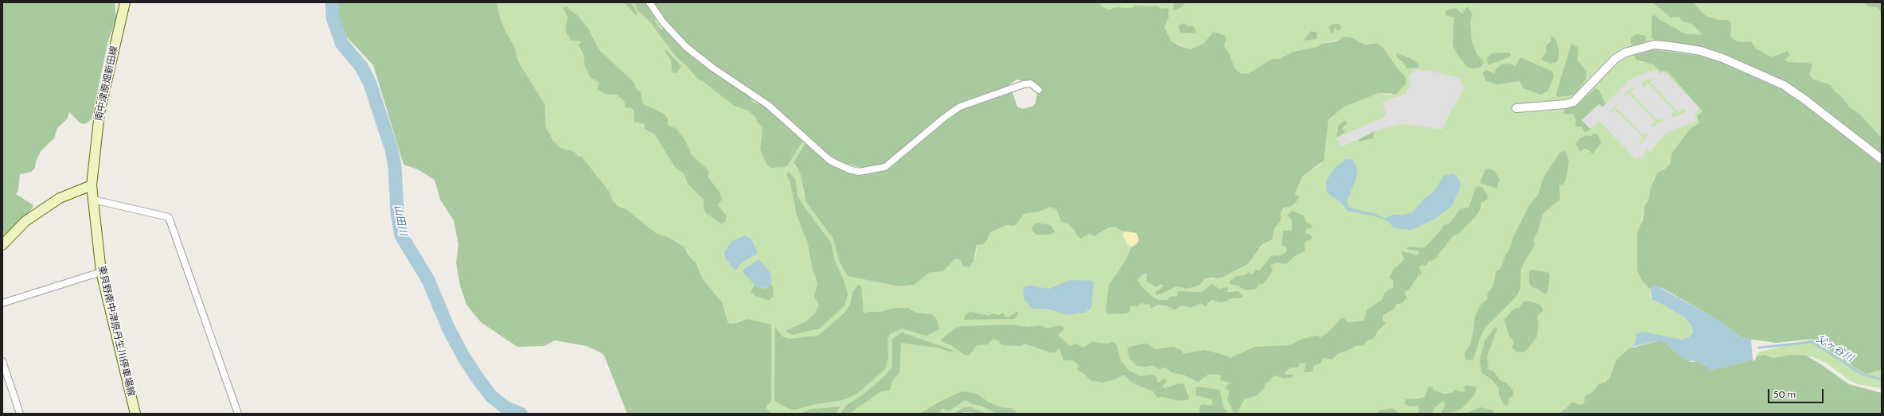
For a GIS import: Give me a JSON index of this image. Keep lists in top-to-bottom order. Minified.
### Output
{"streets":{"main road":["南中津原畑新田線","東貝野南中津原丹生川停車場線"]},"crossings":[["南中津原畑新田線","東貝野南中津原丹生川停車場線"]],"water":["山田川","父ヶ谷川"],"scale_bar":"50 m"}
